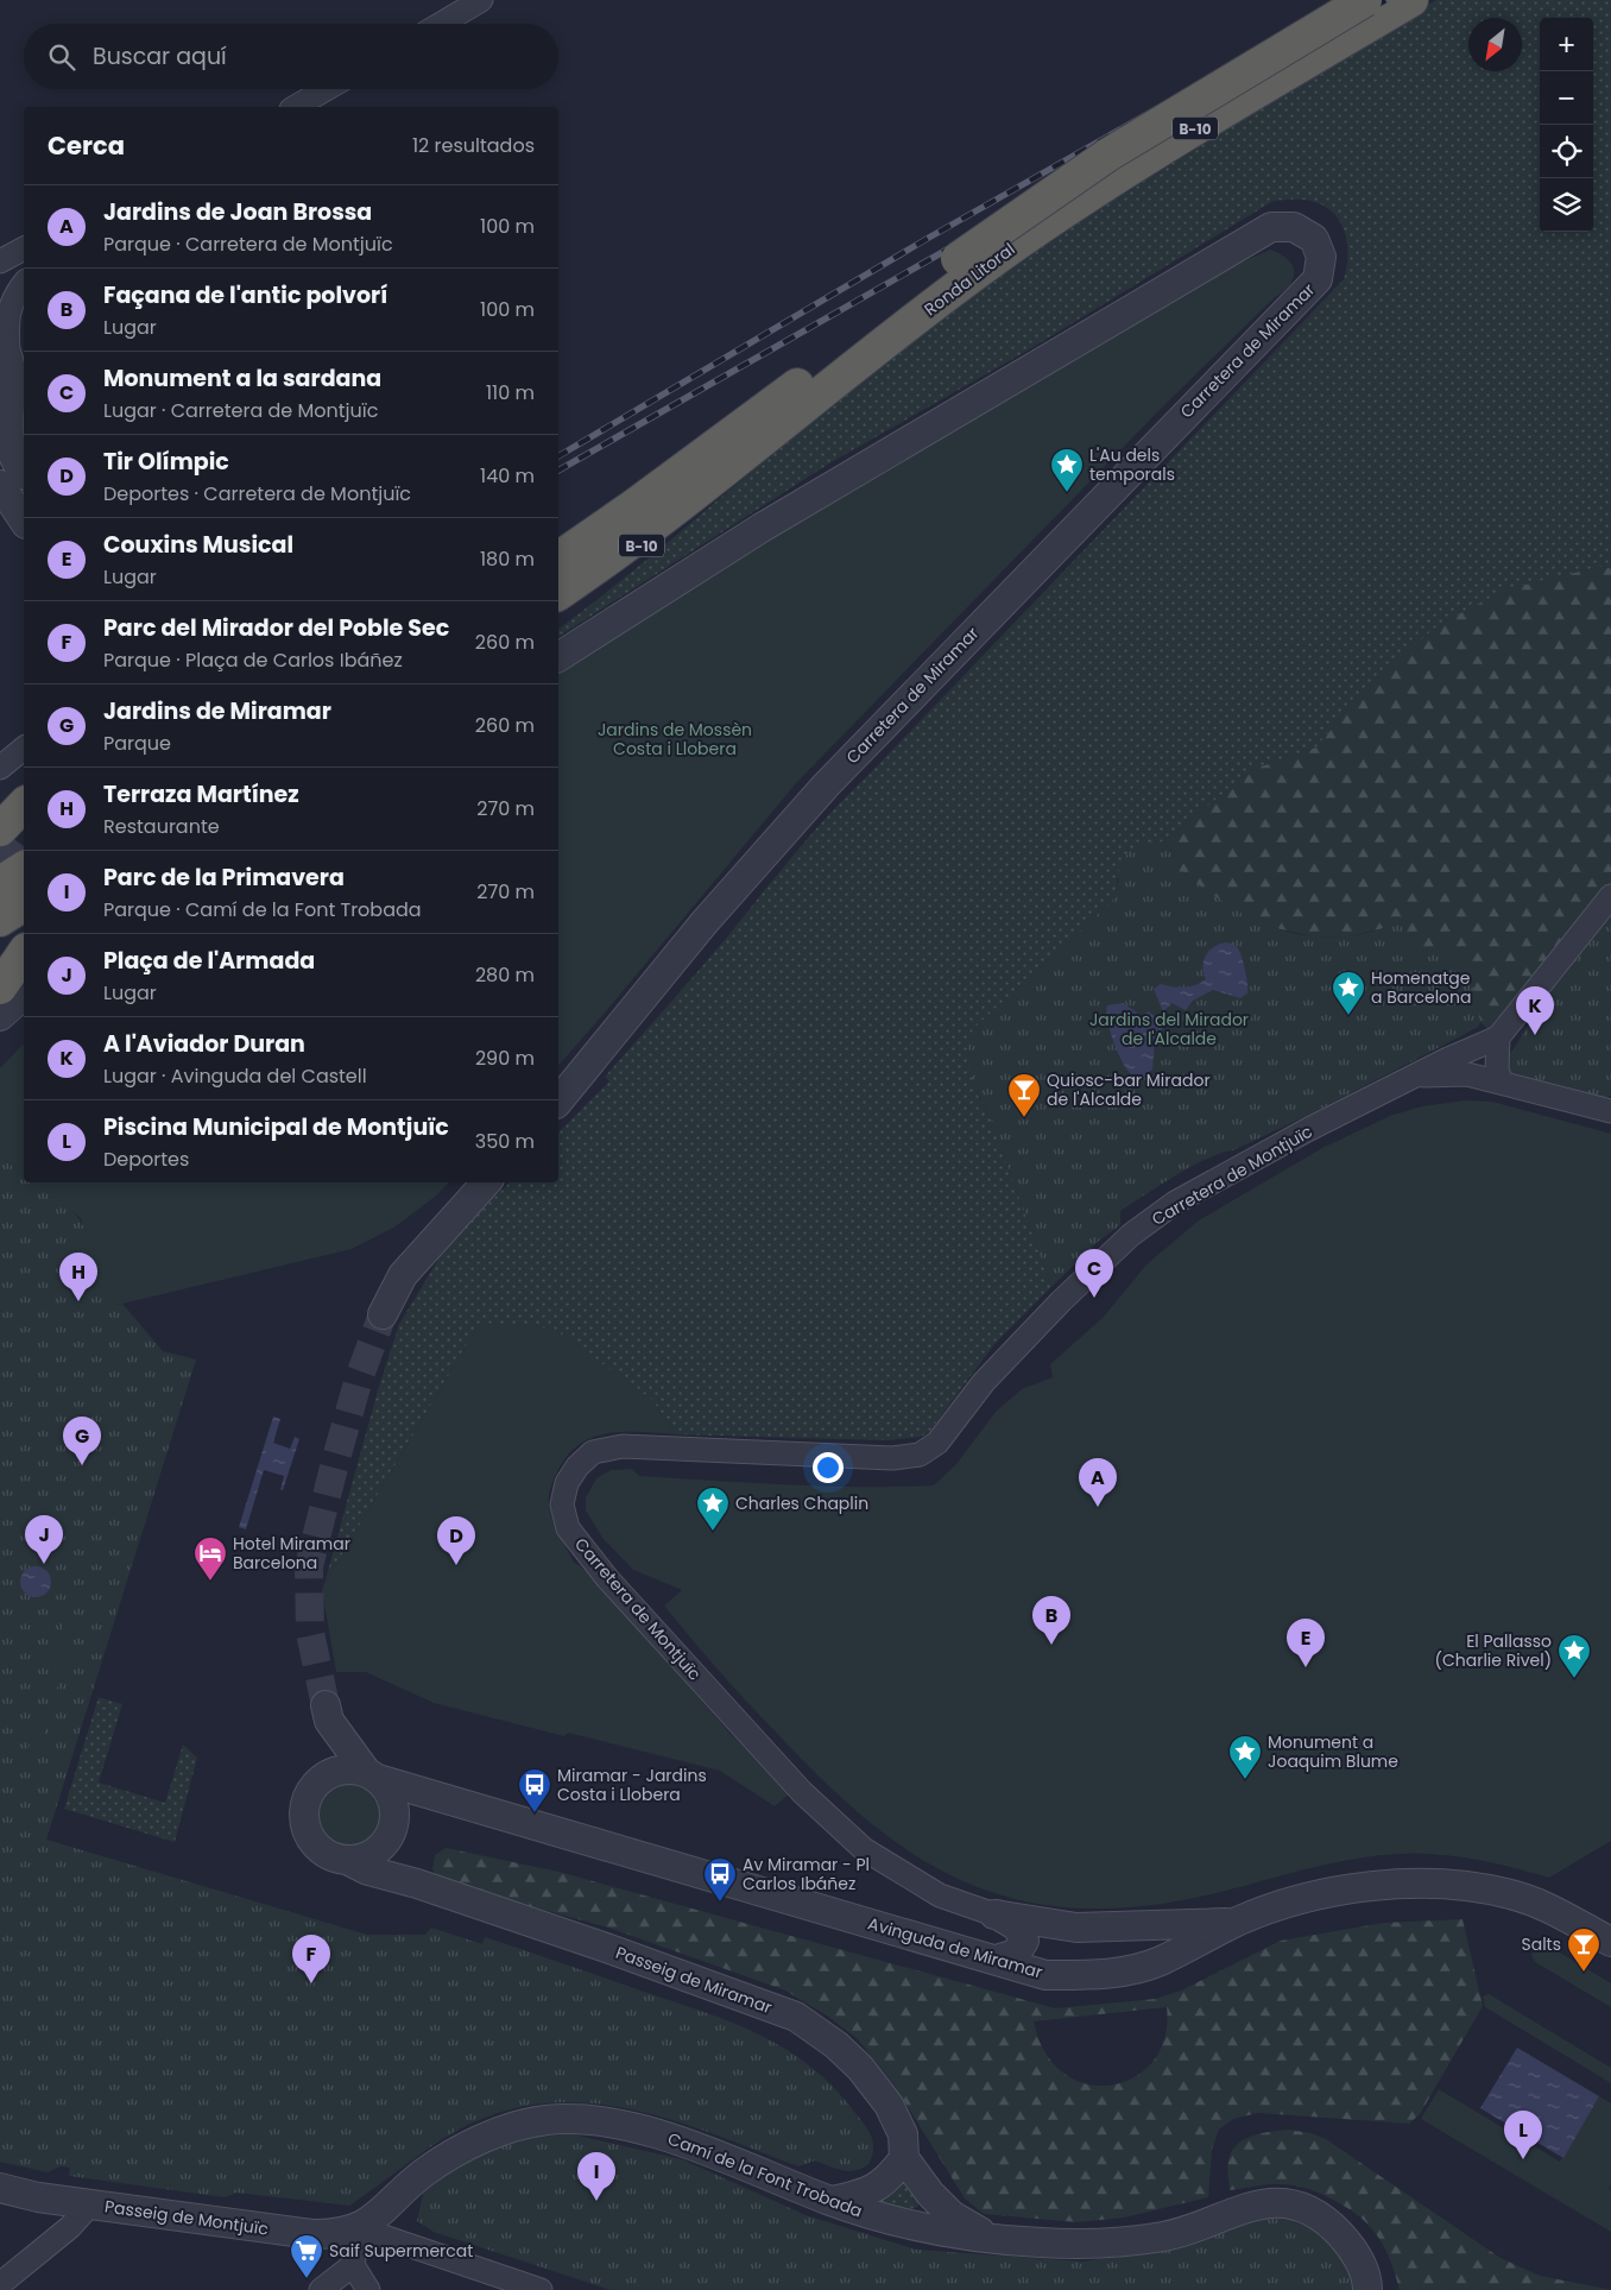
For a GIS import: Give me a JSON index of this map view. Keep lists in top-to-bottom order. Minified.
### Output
{"streets":{"highway":["B-10","Ronda Litoral"],"street":["Carretera de Miramar","Carretera de Montjuïc","Avinguda de Miramar","Passeig de Miramar","Camí de la Font Trobada","Passeig de Montjuïc"]},"crossings":[["B-10","Ronda Litoral"],["Avinguda de Miramar","Passeig de Miramar"],["Passeig de Miramar","Camí de la Font Trobada"],["Camí de la Font Trobada","Passeig de Montjuïc"]],"parks":["Jardins de Mossèn Costa i Llobera","Jardins del Mirador de l'Alcalde"],"places":{"place":["L'Au dels temporals","Homenatge a Barcelona","Charles Chaplin","El Pallasso (Charlie Rivel)","Monument a Joaquim Blume"],"bar":["Quiosc-bar Mirador de l'Alcalde","Salts"],"hotel":["Hotel Miramar Barcelona"],"bus stop":["Miramar - Jardins Costa i Llobera","Av Miramar - Pl Carlos Ibáñez"],"supermarket":["Saif Supermercat"]},"north":"bottom left","page":{"map_buttons":["+","−"],"search":"Buscar aquí","heading":["Cerca","12 resultados"],"list":[{"mark":"A","name":"Jardins de Joan Brossa","note":"Parque · Carretera de Montjuïc","value":"100 m"},{"mark":"B","name":"Façana de l'antic polvorí","note":"Lugar","value":"100 m"},{"mark":"C","name":"Monument a la sardana","note":"Lugar · Carretera de Montjuïc","value":"110 m"},{"mark":"D","name":"Tir Olímpic","note":"Deportes · Carretera de Montjuïc","value":"140 m"},{"mark":"E","name":"Couxins Musical","note":"Lugar","value":"180 m"},{"mark":"F","name":"Parc del Mirador del Poble Sec","note":"Parque · Plaça de Carlos Ibáñez","value":"260 m"},{"mark":"G","name":"Jardins de Miramar","note":"Parque","value":"260 m"},{"mark":"H","name":"Terraza Martínez","note":"Restaurante","value":"270 m"},{"mark":"I","name":"Parc de la Primavera","note":"Parque · Camí de la Font Trobada","value":"270 m"},{"mark":"J","name":"Plaça de l'Armada","note":"Lugar","value":"280 m"},{"mark":"K","name":"A l'Aviador Duran","note":"Lugar · Avinguda del Castell","value":"290 m"},{"mark":"L","name":"Piscina Municipal de Montjuïc","note":"Deportes","value":"350 m"}],"pins":["K","C","H","G","A","J","D","B","E","F","L","I"]}}
